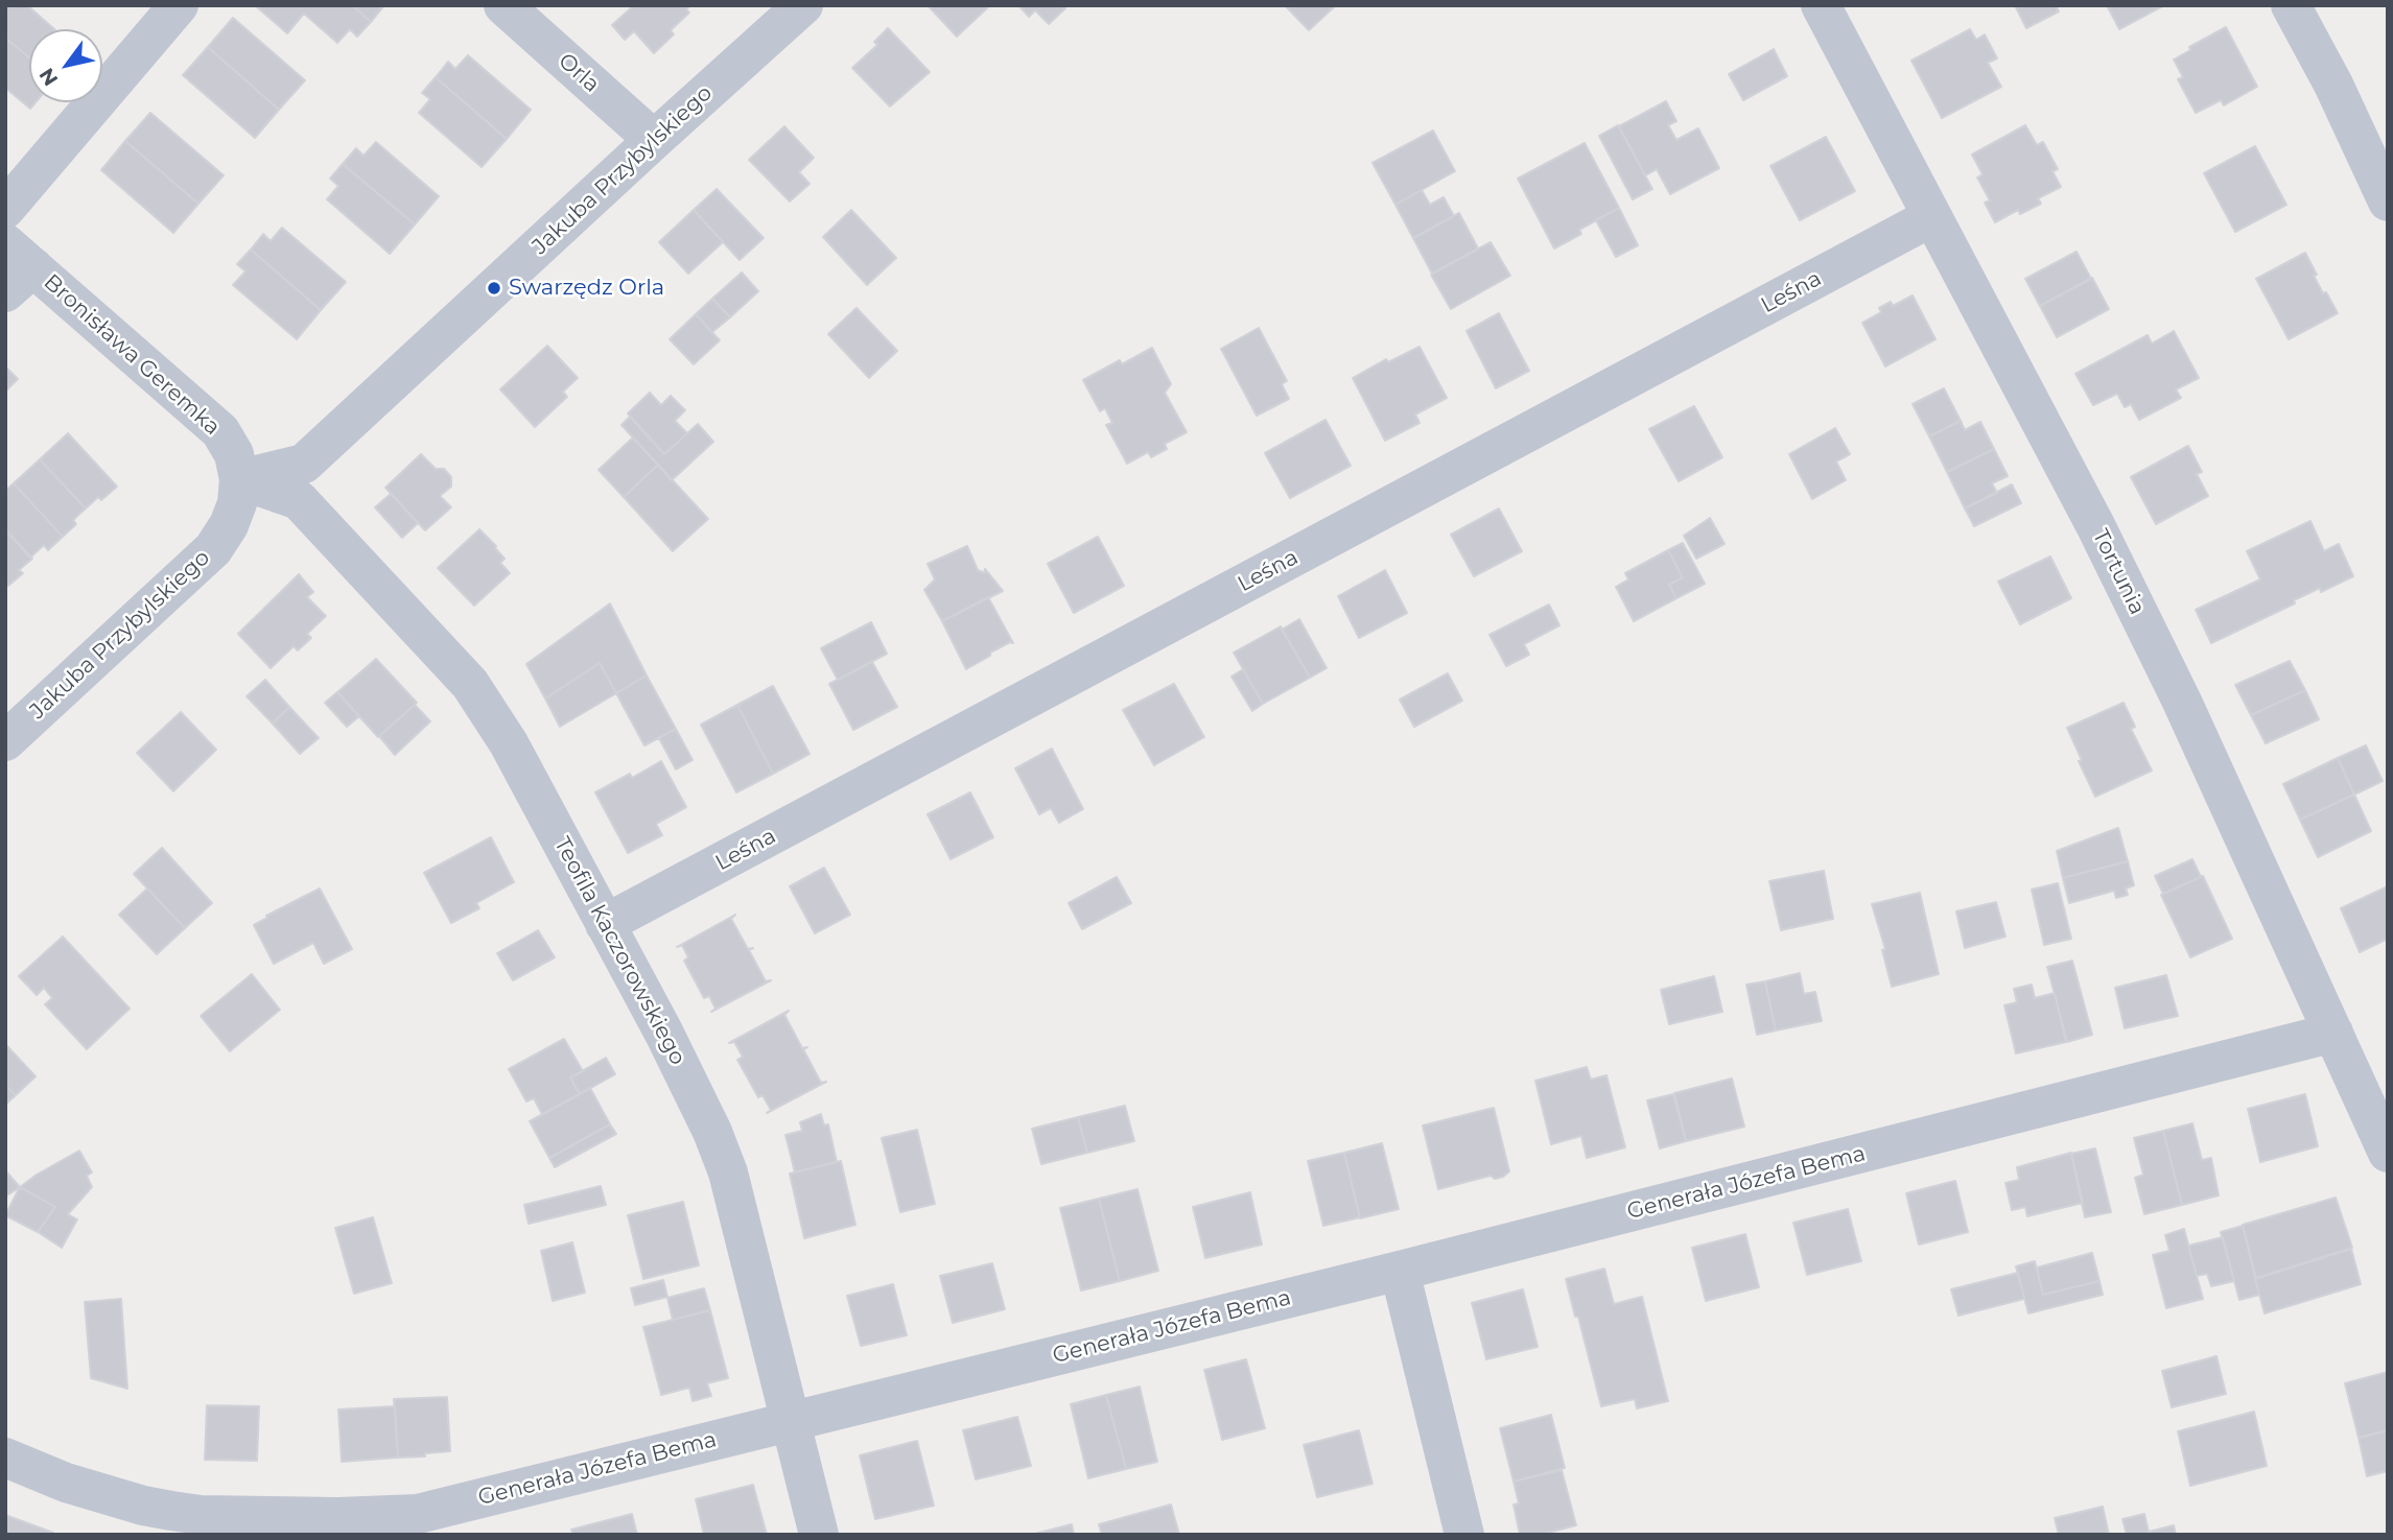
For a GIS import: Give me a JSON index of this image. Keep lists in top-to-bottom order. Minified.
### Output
{"streets":{"street":["Orla","Jakuba Przybylskiego","Leśna","Bronisława Geremka","Tortunia","Teofila Kaczorowskiego","Generała Józefa Bema"]},"crossings":[["Orla","Jakuba Przybylskiego"],["Jakuba Przybylskiego","Bronisława Geremka"],["Jakuba Przybylskiego","Teofila Kaczorowskiego"],["Leśna","Tortunia"],["Leśna","Teofila Kaczorowskiego"],["Bronisława Geremka","Teofila Kaczorowskiego"],["Tortunia","Generała Józefa Bema"],["Teofila Kaczorowskiego","Generała Józefa Bema"]],"places":["Swarzędz Orla"],"north":"bottom left"}
